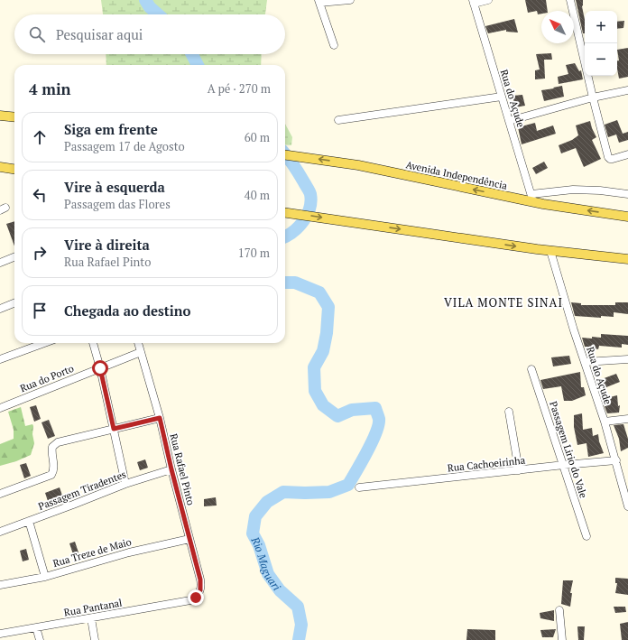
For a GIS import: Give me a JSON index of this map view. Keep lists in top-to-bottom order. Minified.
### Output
{"streets":{"main road":["Avenida Independência"],"street":["Rua do Açude","Rua do Porto","Passagem Lirio do Vale","Rua Cachoeirinha","Rua Rafael Pinto","Passagem Tiradentes","Rua Treze de Maio","Rua Pantanal"]},"crossings":[["Rua do Açude","Avenida Independência"],["Rua do Açude","Rua Cachoeirinha"],["Rua do Porto","Rua Rafael Pinto"],["Passagem Lirio do Vale","Rua Cachoeirinha"],["Rua Rafael Pinto","Passagem Tiradentes"],["Rua Rafael Pinto","Rua Treze de Maio"],["Rua Rafael Pinto","Rua Pantanal"]],"districts":["VILA MONTE SINAI"],"water":["Rio Maguari"],"north":"top left","page":{"map_buttons":["+","−"],"search":"Pesquisar aqui","heading":["4 min","A pé · 270 m"],"list":[["Siga em frente","Passagem 17 de Agosto","60 m"],["Vire à esquerda","Passagem das Flores","40 m"],["Vire à direita","Rua Rafael Pinto","170 m"],"Chegada ao destino"]}}
